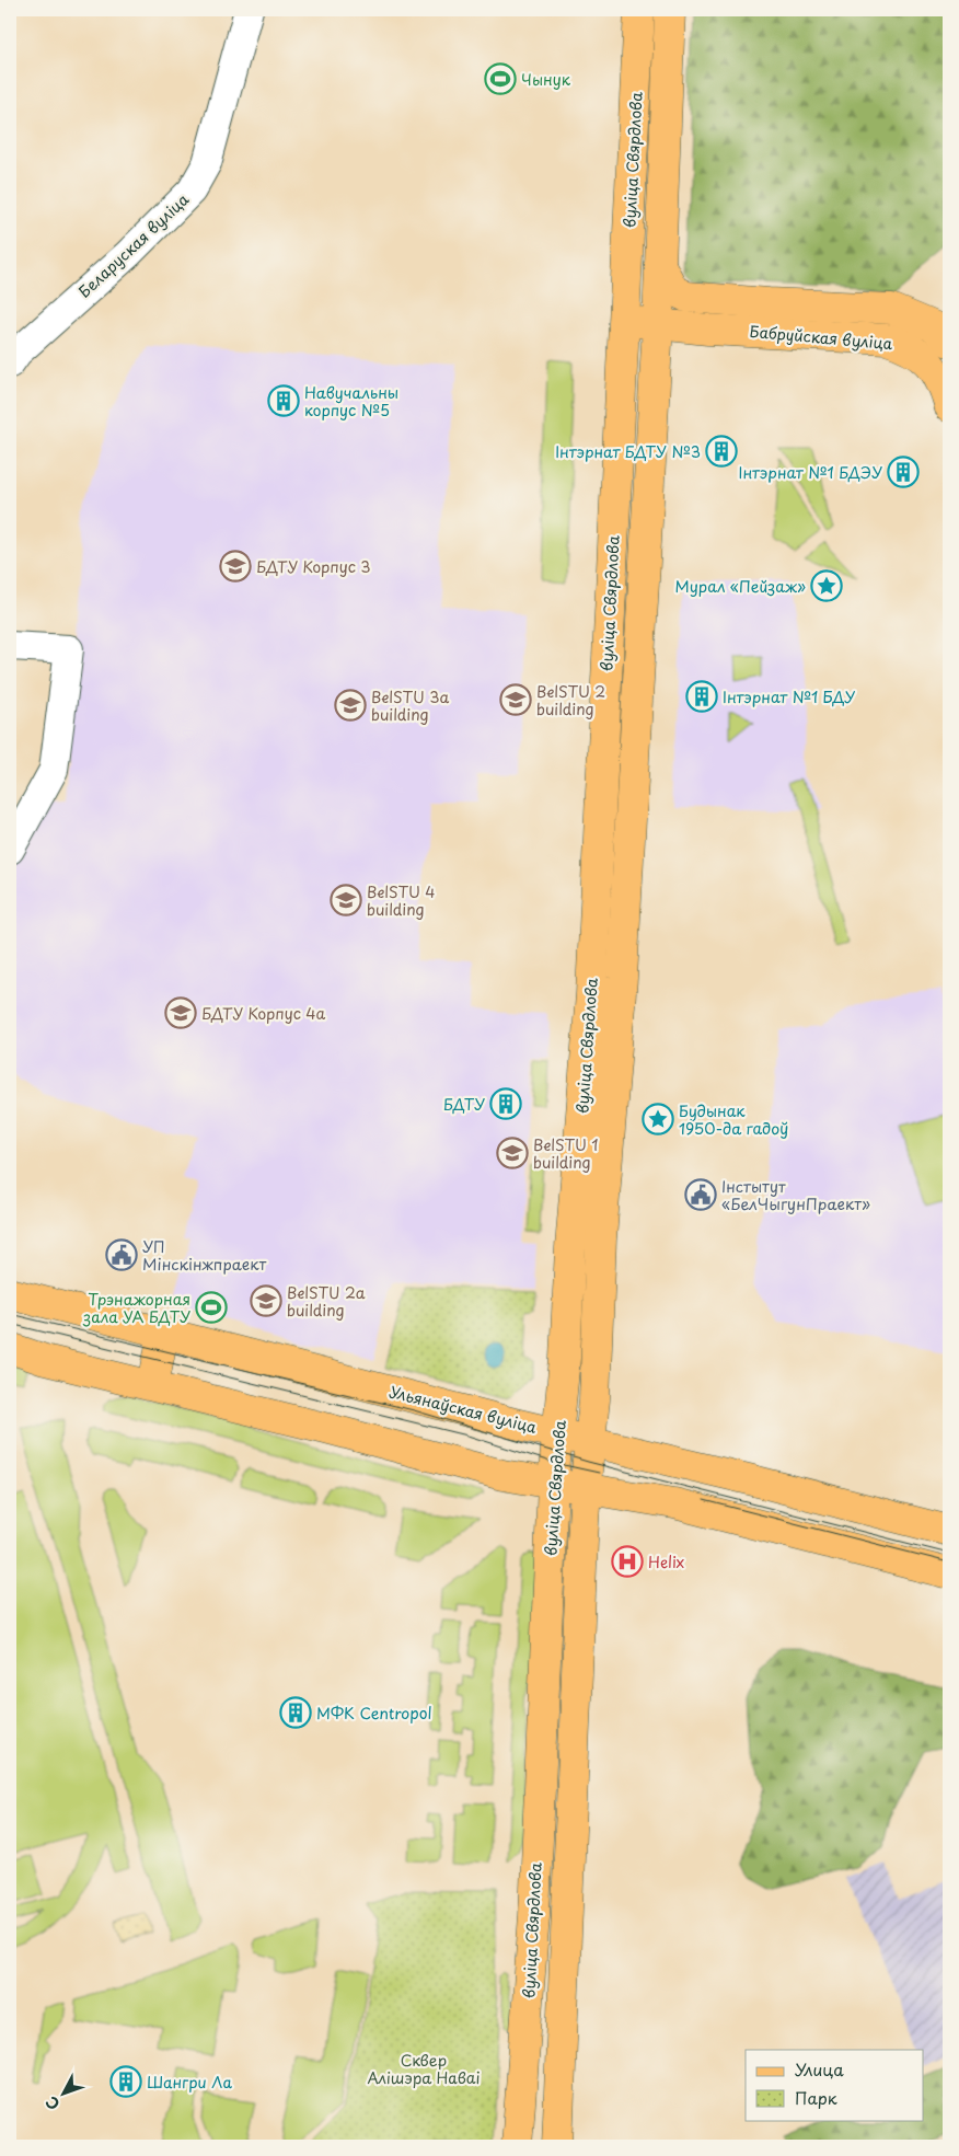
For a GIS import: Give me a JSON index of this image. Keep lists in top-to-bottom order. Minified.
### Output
{"streets":{"main road":["вуліца Свярдлова","Бабруйская вуліца","Ульянаўская вуліца"],"street":["Беларуская вуліца"]},"crossings":[["вуліца Свярдлова","Бабруйская вуліца"],["вуліца Свярдлова","Ульянаўская вуліца"]],"parks":["Сквер Алішэра Наваі"],"places":{"sports":["Чынук","Трэнажорная зала УА БДТУ"],"building":["Навучальны корпус №5","Інтэрнат БДТУ №3","Інтэрнат №1 БДЭУ","Інтэрнат №1 БДУ","БДТУ","МФК Centropol","Шангри Ла"],"school or university":["БДТУ Корпус 3","BelSTU 2 building","BelSTU 3a building","BelSTU 4 building","БДТУ Корпус 4а","BelSTU 1 building","BelSTU 2a building"],"place":["Мурал «Пейзаж»","Будынак 1950-да гадоў"],"public building":["Інстытут «БелЧыгунПраект»","УП Мінскінжпраект"],"hospital":["Helix"]},"legend":["Улица","Парк"],"north":"bottom left"}
